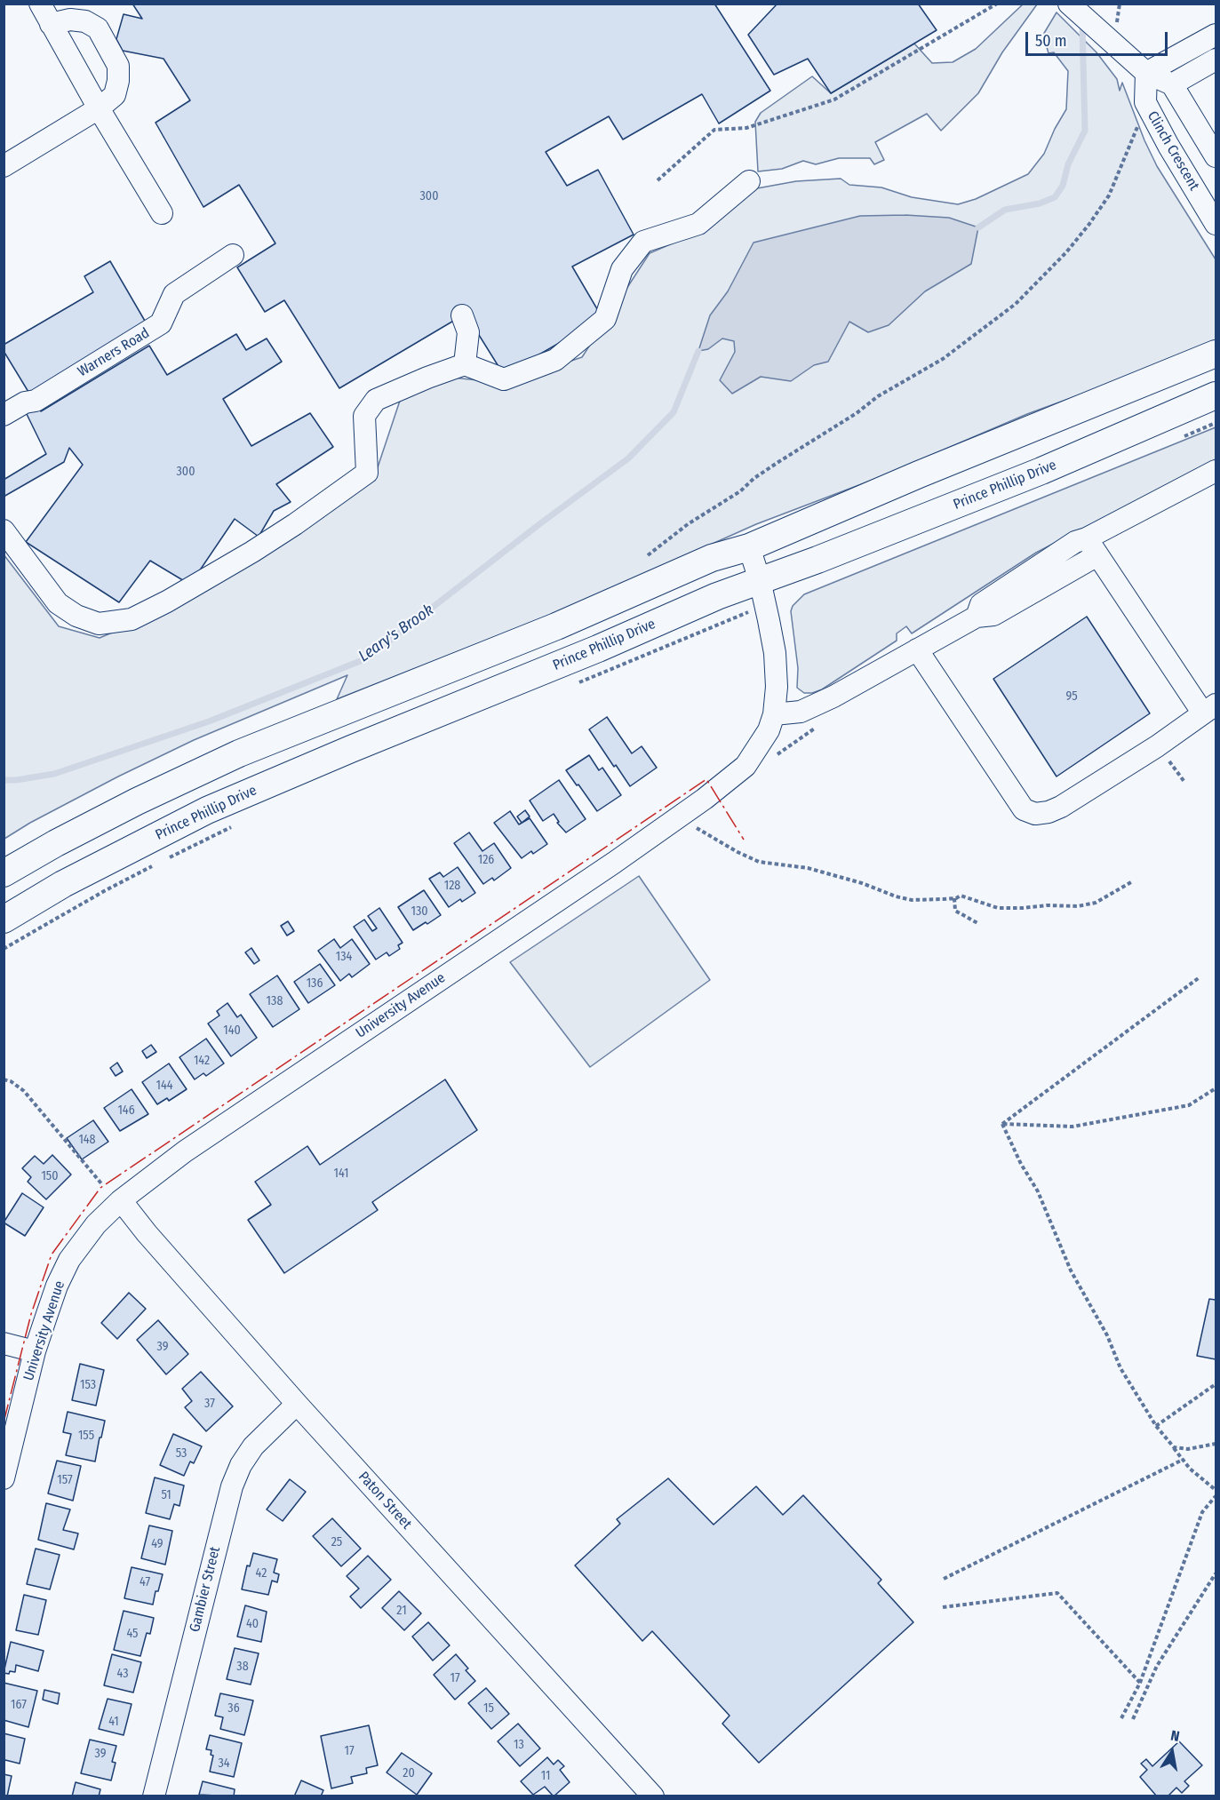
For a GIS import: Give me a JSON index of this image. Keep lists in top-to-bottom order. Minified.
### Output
{"streets":{"main road":["Prince Phillip Drive"],"street":["Clinch Crescent","Warners Road","University Avenue","Paton Street","Gambier Street"]},"crossings":[["Prince Phillip Drive","University Avenue"],["University Avenue","Paton Street"],["Paton Street","Gambier Street"]],"water":["Leary's Brook"],"house_numbers":["300","300","95","126","128","130","134","136","138","140","142","144","146","148","141","150","39","153","37","155","53","157","51","25","49","42","47","21","40","45","38","43","17","167","36","15","41","13","17","39","34","20","11"],"scale_bar":"50 m","north":"top"}
